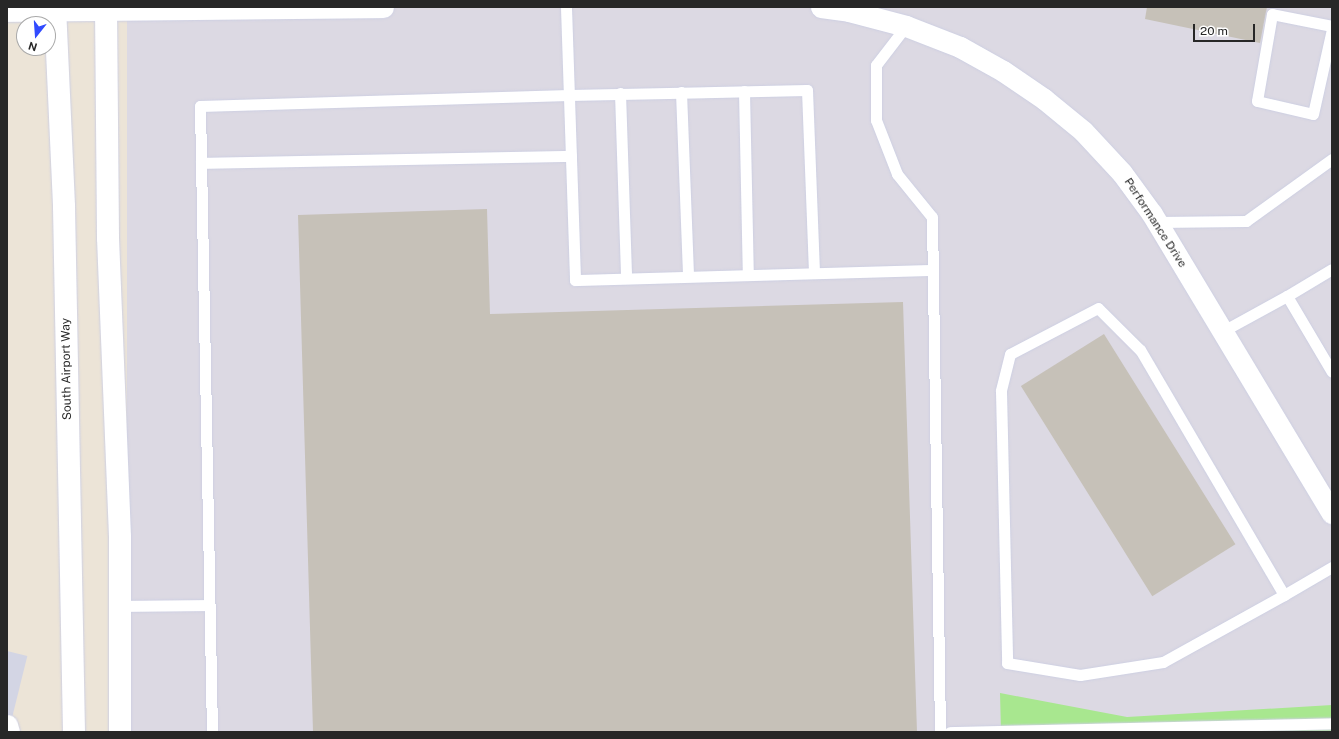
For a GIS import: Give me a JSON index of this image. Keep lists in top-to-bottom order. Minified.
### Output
{"streets":{"main road":["South Airport Way"],"street":["Performance Drive"]},"scale_bar":"20 m","north":"bottom"}
